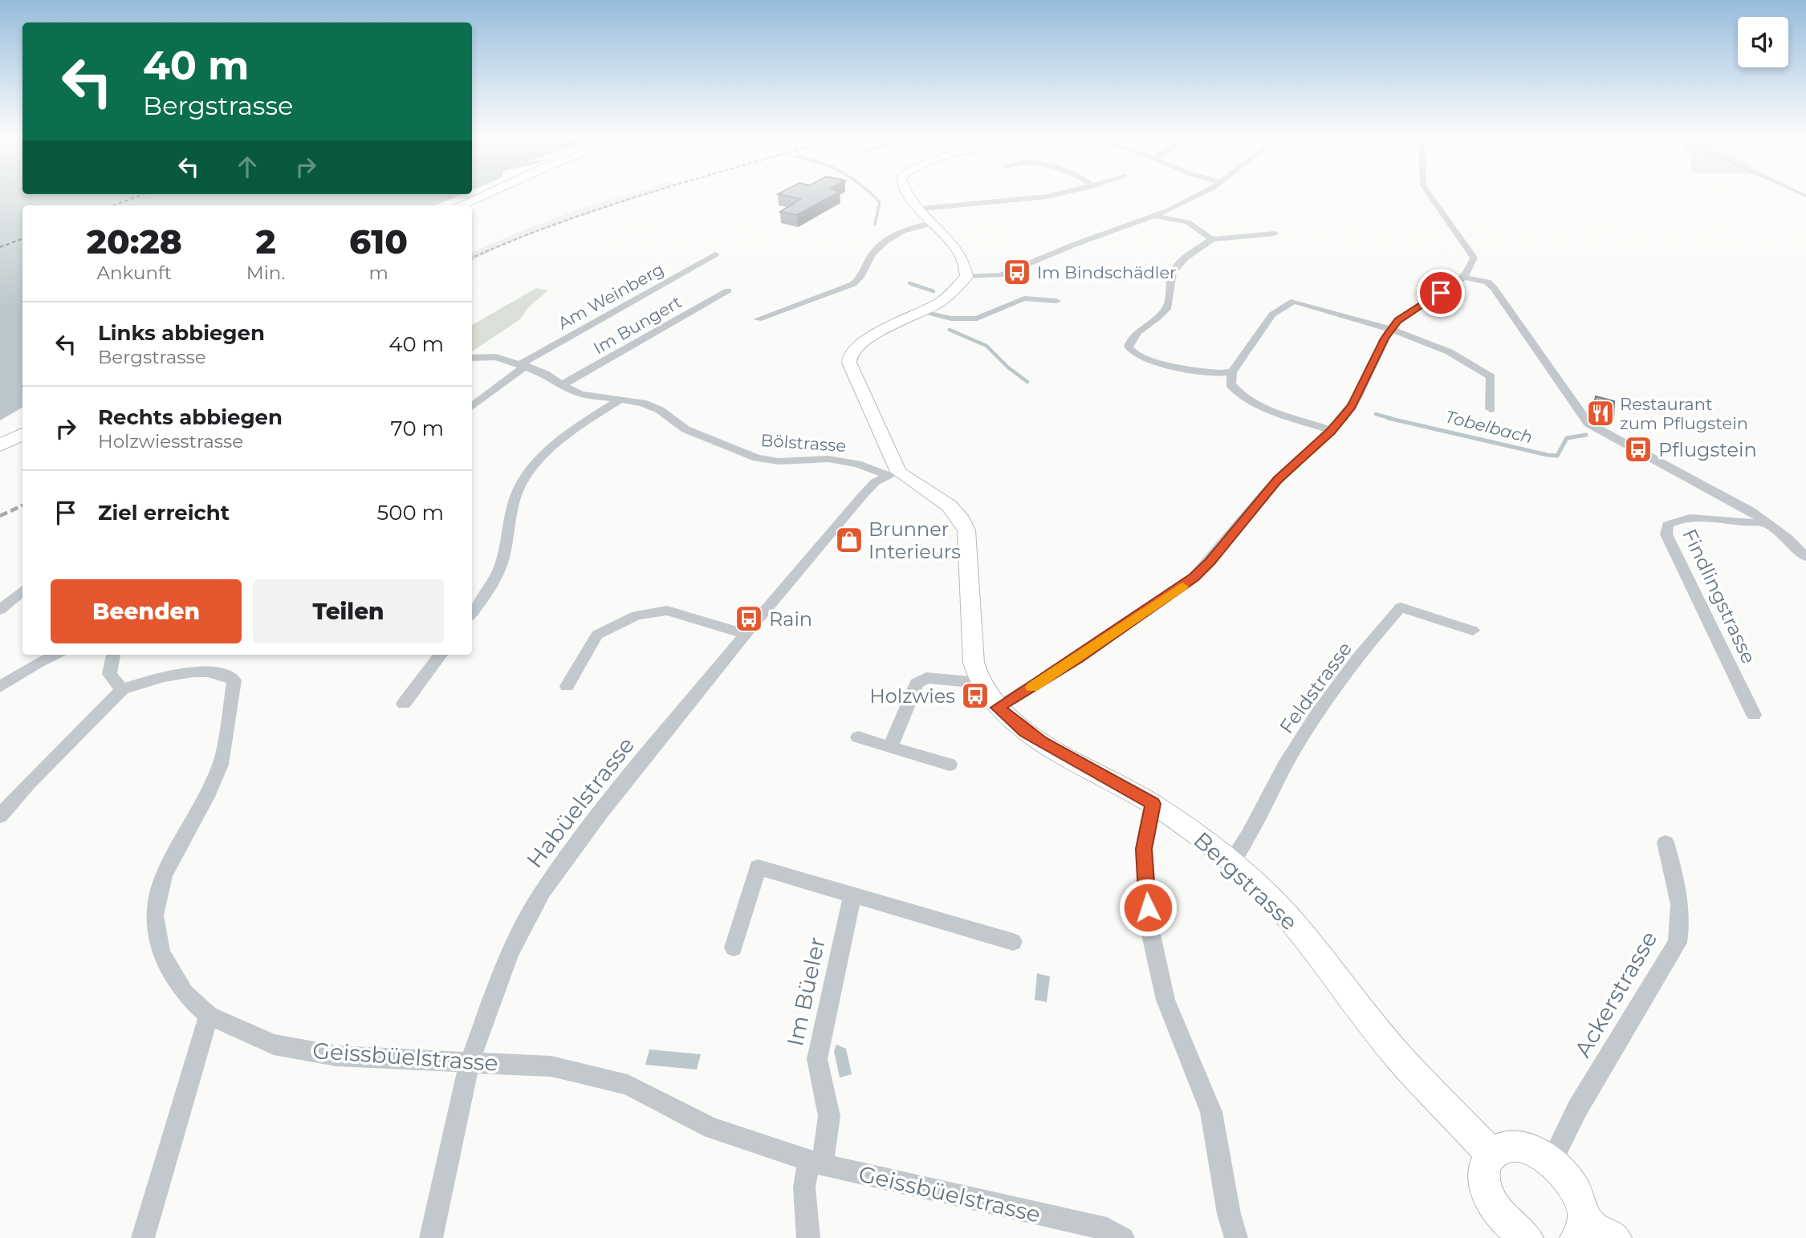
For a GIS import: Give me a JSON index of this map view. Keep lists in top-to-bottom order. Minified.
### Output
{"streets":{"street":["Am Weinberg","Im Bungert","Bölstrasse","Findlingstrasse","Feldstrasse","Habüelstrasse","Bergstrasse","Im Büeler","Ackerstrasse","Geissbüelstrasse"]},"crossings":[["Am Weinberg","Bölstrasse"],["Im Bungert","Bölstrasse"],["Bölstrasse","Habüelstrasse"],["Bölstrasse","Bergstrasse"],["Feldstrasse","Bergstrasse"],["Habüelstrasse","Bergstrasse"],["Habüelstrasse","Geissbüelstrasse"],["Im Büeler","Geissbüelstrasse"]],"water":["Tobelbach"],"places":{"bus stop":["Im Bindschädler","Pflugstein","Rain","Holzwies"],"restaurant":["Restaurant zum Pflugstein"],"shop":["Brunner Interieurs"]},"page":{"turn":["40 m","Bergstrasse"],"eta":["20:28","Ankunft","2","Min.","610","m"],"list":[{"name":"Links abbiegen","note":"Bergstrasse","value":"40 m"},{"name":"Rechts abbiegen","note":"Holzwiesstrasse","value":"70 m"},{"name":"Ziel erreicht","value":"500 m"}],"buttons":["Beenden","Teilen"]}}
